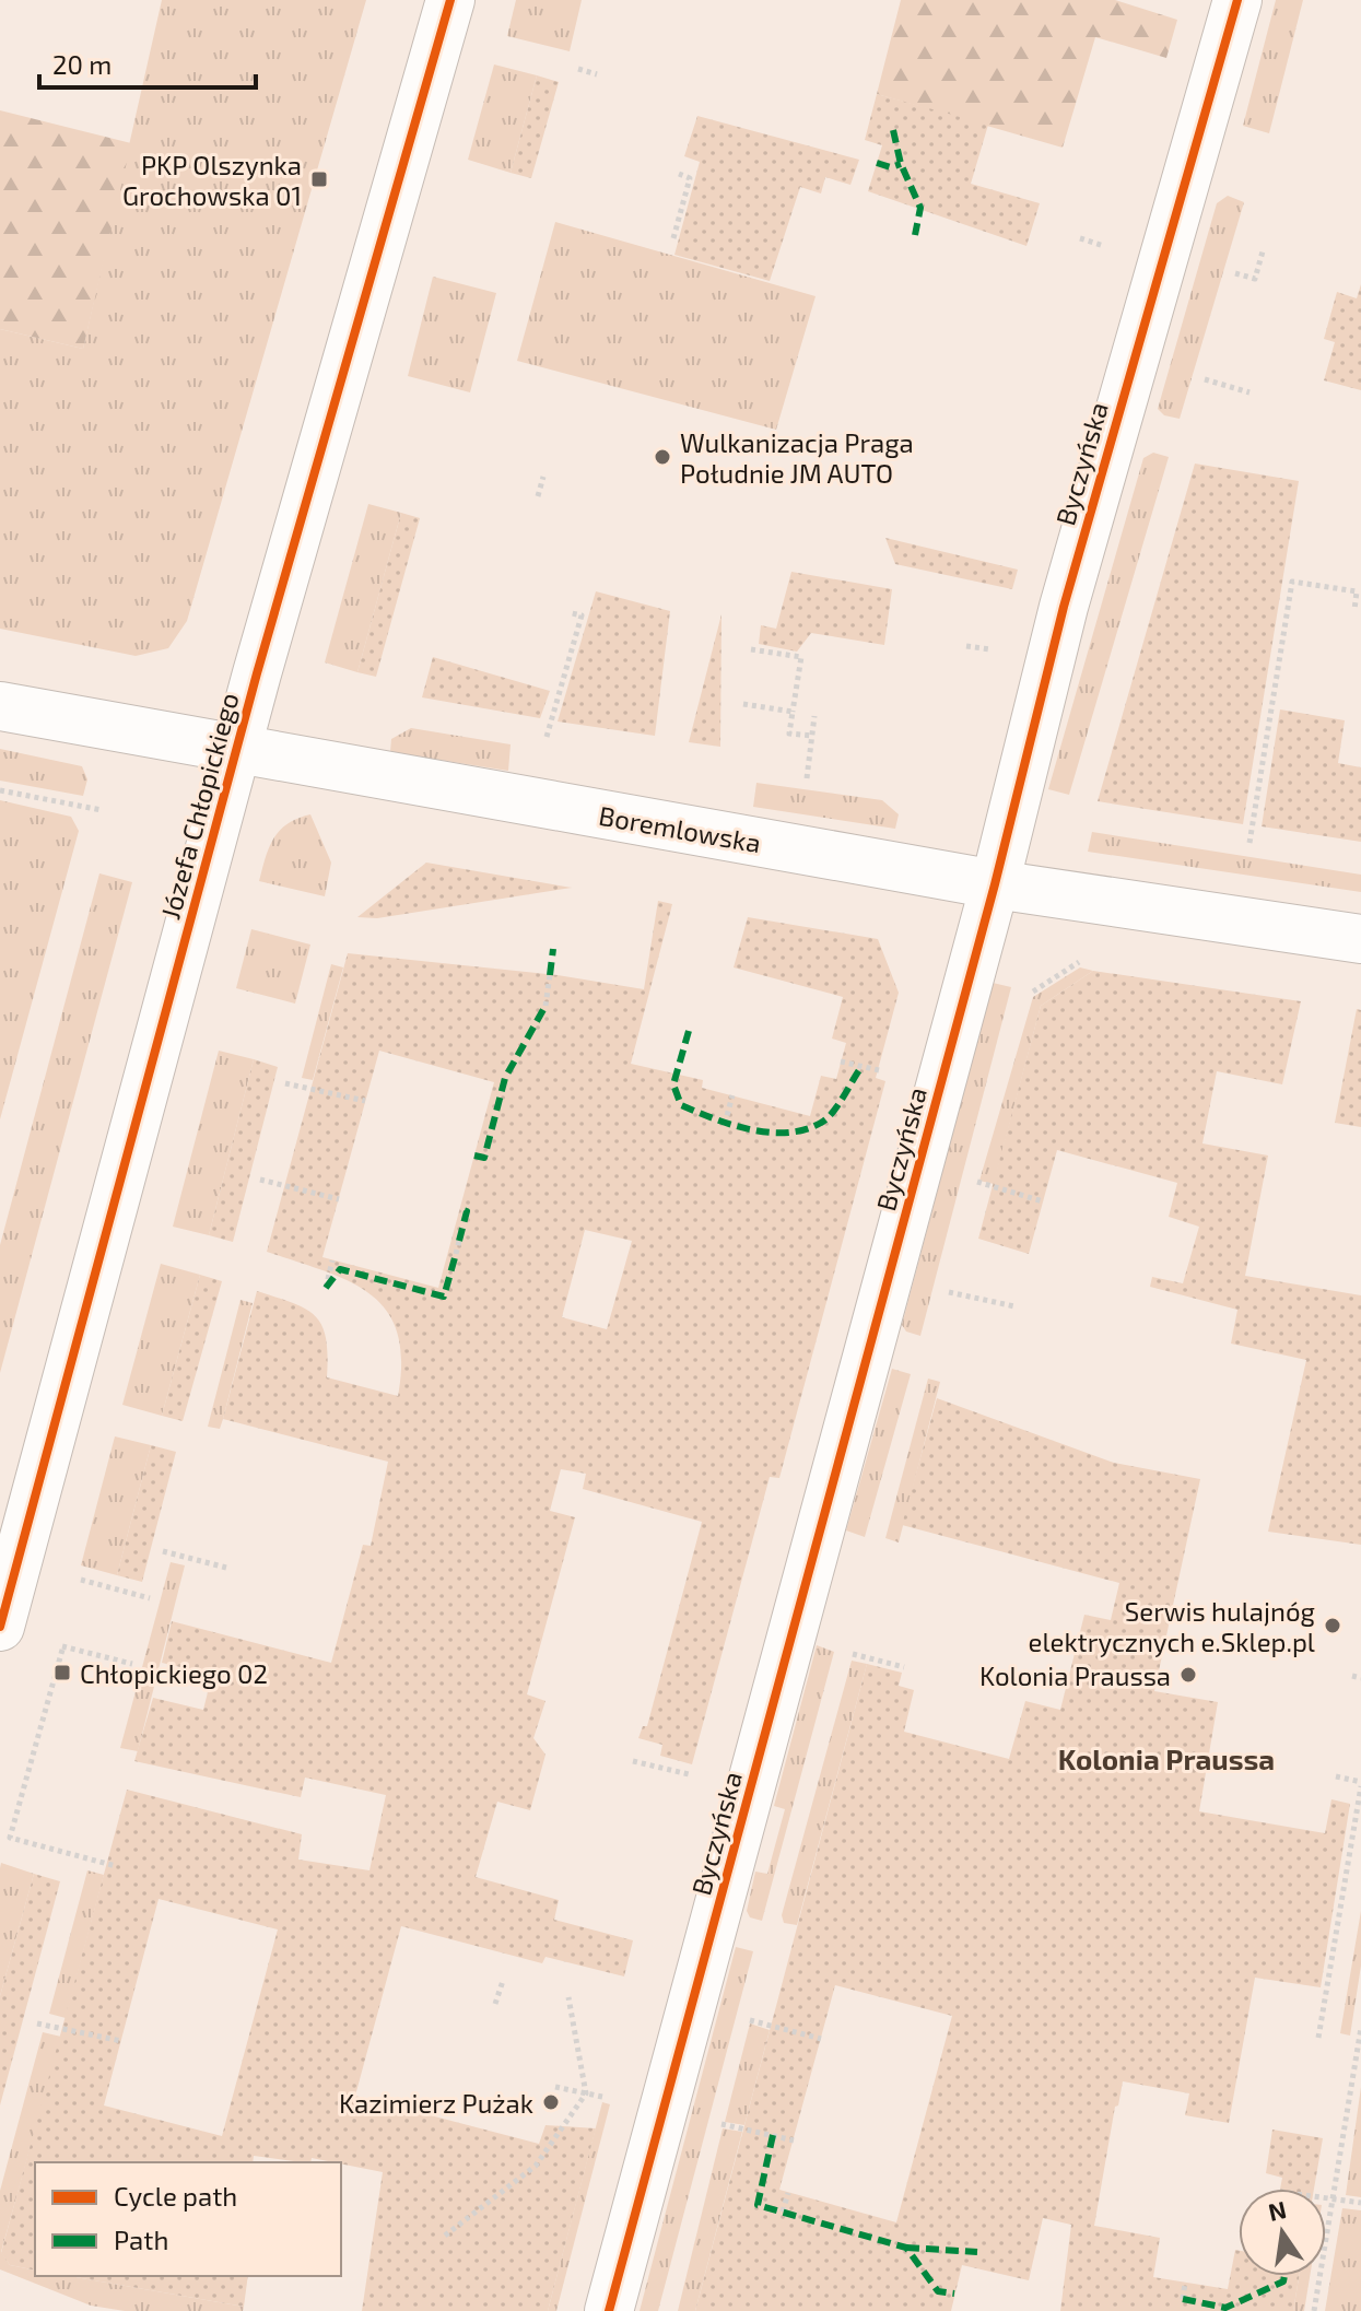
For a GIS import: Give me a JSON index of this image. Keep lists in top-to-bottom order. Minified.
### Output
{"streets":{"street":["Byczyńska","Józefa Chłopickiego","Boremlowska"]},"crossings":[["Byczyńska","Boremlowska"],["Józefa Chłopickiego","Boremlowska"]],"districts":["Kolonia Praussa"],"places":{"transit":["PKP Olszynka Grochowska 01","Chłopickiego 02"],"other":["Wulkanizacja Praga Południe JM AUTO","Serwis hulajnóg elektrycznych e.Sklep.pl","Kolonia Praussa","Kazimierz Pużak"]},"legend":["Cycle path","Path"],"scale_bar":"20 m","north":"top"}
